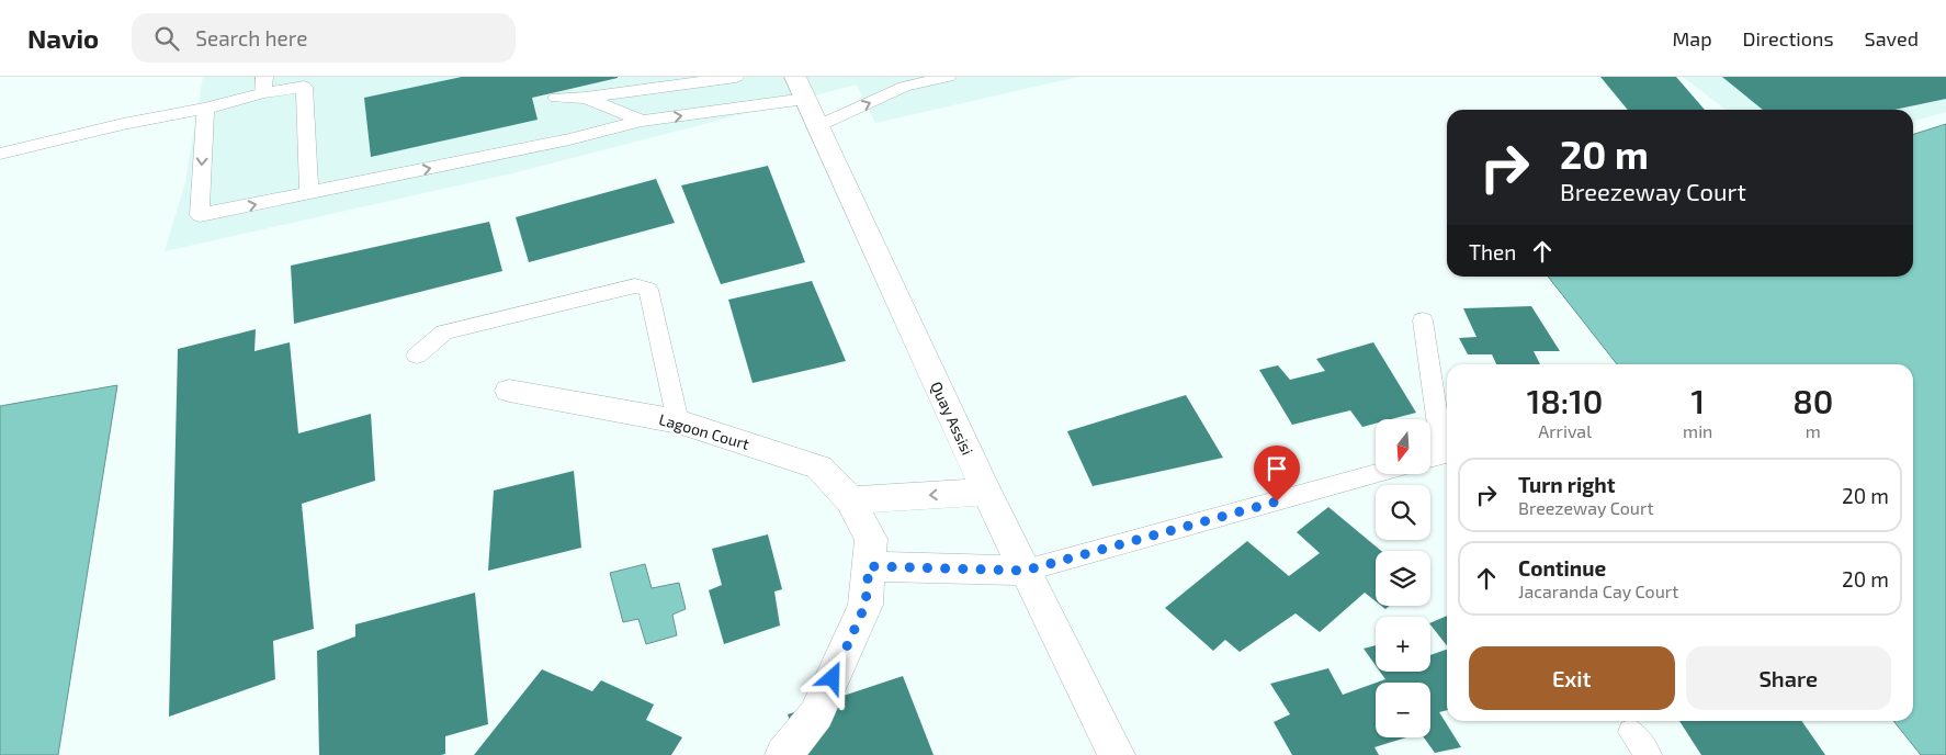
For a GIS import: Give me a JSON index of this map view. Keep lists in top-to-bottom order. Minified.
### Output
{"streets":{"street":["Quay Assisi","Lagoon Court"]},"north":"bottom","page":{"header":"Navio","search":"Search here","nav":["Map","Directions","Saved"],"turn":["20 m","Breezeway Court"],"then":"Then","eta":["18:10","Arrival","1","min","80","m"],"map_buttons":["+","−"],"list":[{"name":"Turn right","note":"Breezeway Court","value":"20 m"},{"name":"Continue","note":"Jacaranda Cay Court","value":"20 m"}],"buttons":["Exit","Share"]}}
